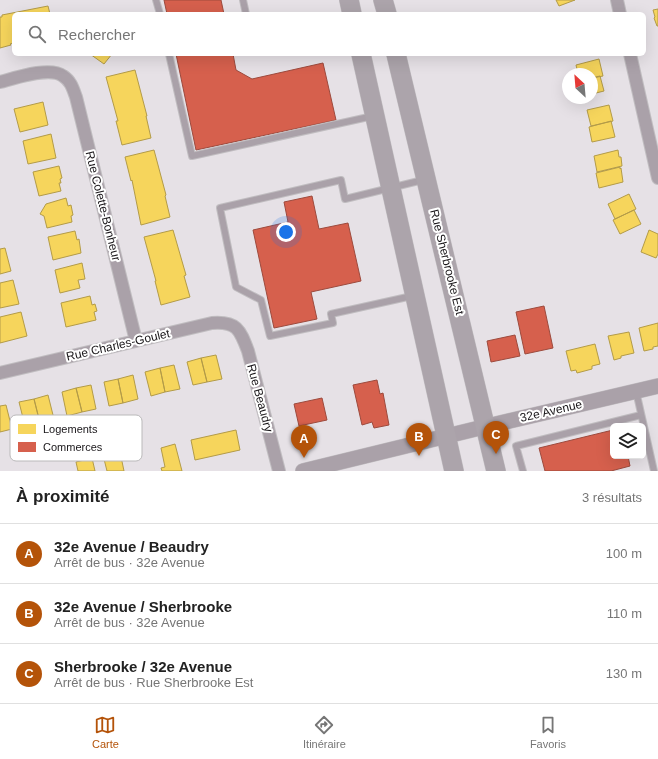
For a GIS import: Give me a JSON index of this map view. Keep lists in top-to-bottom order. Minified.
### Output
{"streets":{"main road":["Rue Sherbrooke Est"],"street":["Rue Colette-Bonheur","Rue Charles-Goulet","Rue Beaudry","32e Avenue"]},"crossings":[["Rue Colette-Bonheur","Rue Charles-Goulet"],["Rue Sherbrooke Est","32e Avenue"],["Rue Charles-Goulet","Rue Beaudry"]],"legend":["Logements","Commerces"],"north":"top left","page":{"search":"Rechercher","pins":["C","B","A"],"heading":["À proximité","3 résultats"],"list":[{"mark":"A","name":"32e Avenue / Beaudry","note":"Arrêt de bus · 32e Avenue","value":"100 m"},{"mark":"B","name":"32e Avenue / Sherbrooke","note":"Arrêt de bus · 32e Avenue","value":"110 m"},{"mark":"C","name":"Sherbrooke / 32e Avenue","note":"Arrêt de bus · Rue Sherbrooke Est","value":"130 m"}],"nav":["Carte","Itinéraire","Favoris"]}}
